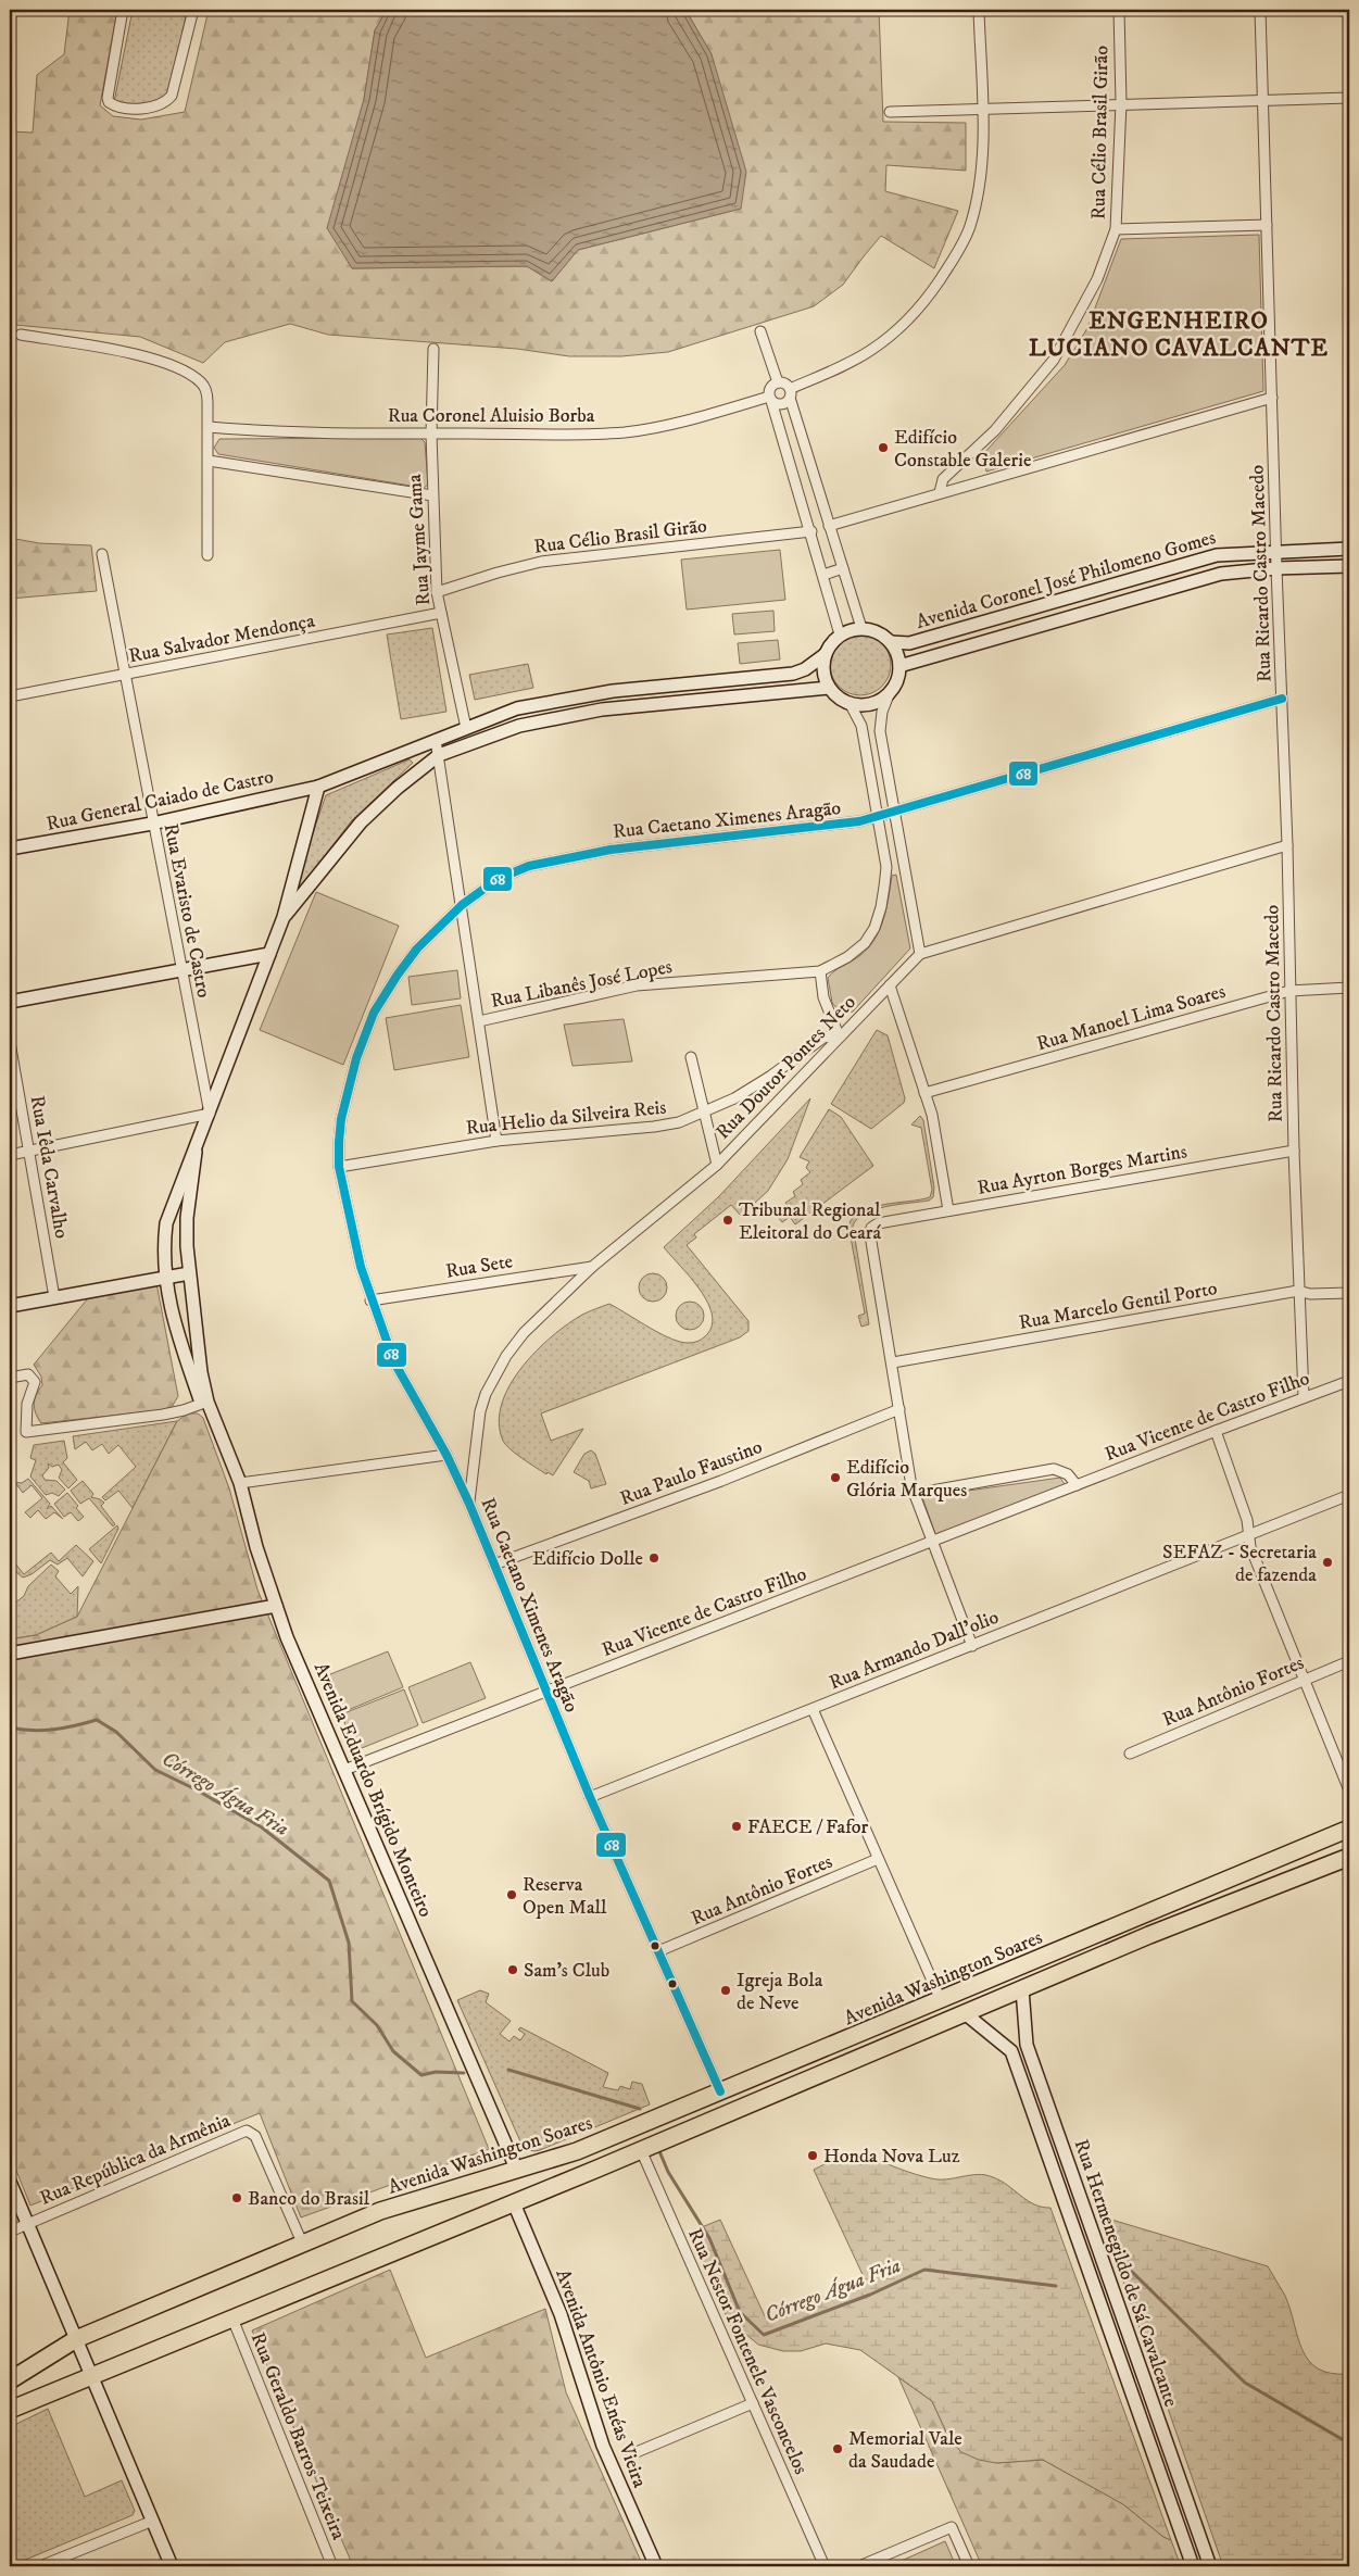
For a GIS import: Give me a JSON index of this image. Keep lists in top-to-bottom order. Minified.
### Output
{"streets":{"highway":["Avenida Washington Soares"],"main road":["Avenida Coronel José Philomeno Gomes","Rua General Caiado de Castro","Avenida Eduardo Brígido Monteiro","Rua Hermenegildo de Sá Cavalcante","Avenida Antônio Enéas Vieira"],"street":["Rua Célio Brasil Girão","Rua Coronel Aluisio Borba","Rua Jayme Gama","Rua Ricardo Castro Macedo","Rua Salvador Mendonça","Rua Caetano Ximenes Aragão","Rua Evaristo de Castro","Rua Libanês José Lopes","Rua Manoel Lima Soares","Rua Doutor Pontes Neto","Rua Helio da Silveira Reis","Rua Iêda Carvalho","Rua Ayrton Borges Martins","Rua Sete","Rua Marcelo Gentil Porto","Rua Vicente de Castro Filho","Rua Paulo Faustino","Rua Armando Dall'olio","Rua Antônio Fortes","Rua República da Armênia","Rua Nestor Fontenele Vasconcelos","Rua Geraldo Barros Teixeira"]},"crossings":[["Rua Célio Brasil Girão","Rua Jayme Gama"],["Rua Coronel Aluisio Borba","Rua Jayme Gama"],["Rua Jayme Gama","Rua Salvador Mendonça"],["Rua Ricardo Castro Macedo","Avenida Coronel José Philomeno Gomes"],["Rua Ricardo Castro Macedo","Rua Caetano Ximenes Aragão"],["Rua Ricardo Castro Macedo","Rua Manoel Lima Soares"],["Rua Ricardo Castro Macedo","Rua Doutor Pontes Neto"],["Rua Ricardo Castro Macedo","Rua Ayrton Borges Martins"],["Rua Ricardo Castro Macedo","Rua Marcelo Gentil Porto"],["Rua Ricardo Castro Macedo","Rua Vicente de Castro Filho"],["Rua Salvador Mendonça","Rua Evaristo de Castro"],["Rua General Caiado de Castro","Rua Evaristo de Castro"],["Rua General Caiado de Castro","Avenida Eduardo Brígido Monteiro"],["Rua Caetano Ximenes Aragão","Rua Doutor Pontes Neto"],["Rua Caetano Ximenes Aragão","Rua Helio da Silveira Reis"],["Rua Caetano Ximenes Aragão","Rua Sete"],["Rua Caetano Ximenes Aragão","Rua Vicente de Castro Filho"],["Rua Caetano Ximenes Aragão","Rua Paulo Faustino"],["Rua Caetano Ximenes Aragão","Rua Armando Dall'olio"],["Rua Caetano Ximenes Aragão","Rua Antônio Fortes"],["Rua Caetano Ximenes Aragão","Avenida Washington Soares"],["Rua Evaristo de Castro","Avenida Eduardo Brígido Monteiro"],["Rua Doutor Pontes Neto","Rua Helio da Silveira Reis"],["Rua Doutor Pontes Neto","Rua Sete"],["Rua Ayrton Borges Martins","Rua Marcelo Gentil Porto"],["Rua Vicente de Castro Filho","Avenida Eduardo Brígido Monteiro"],["Avenida Eduardo Brígido Monteiro","Avenida Washington Soares"],["Avenida Washington Soares","Rua República da Armênia"]],"districts":["ENGENHEIRO LUCIANO CAVALCANTE"],"water":["Córrego Água Fria"],"places":["Edifício Constable Galerie","Tribunal Regional Eleitoral do Ceará","Edifício Glória Marques","Edifício Dolle","SEFAZ - Secretaria de fazenda","FAECE / Fafor","Reserva Open Mall","Sam's Club","Igreja Bola de Neve","Honda Nova Luz","Banco do Brasil","Memorial Vale da Saudade"],"lines":["transit line 68"]}
